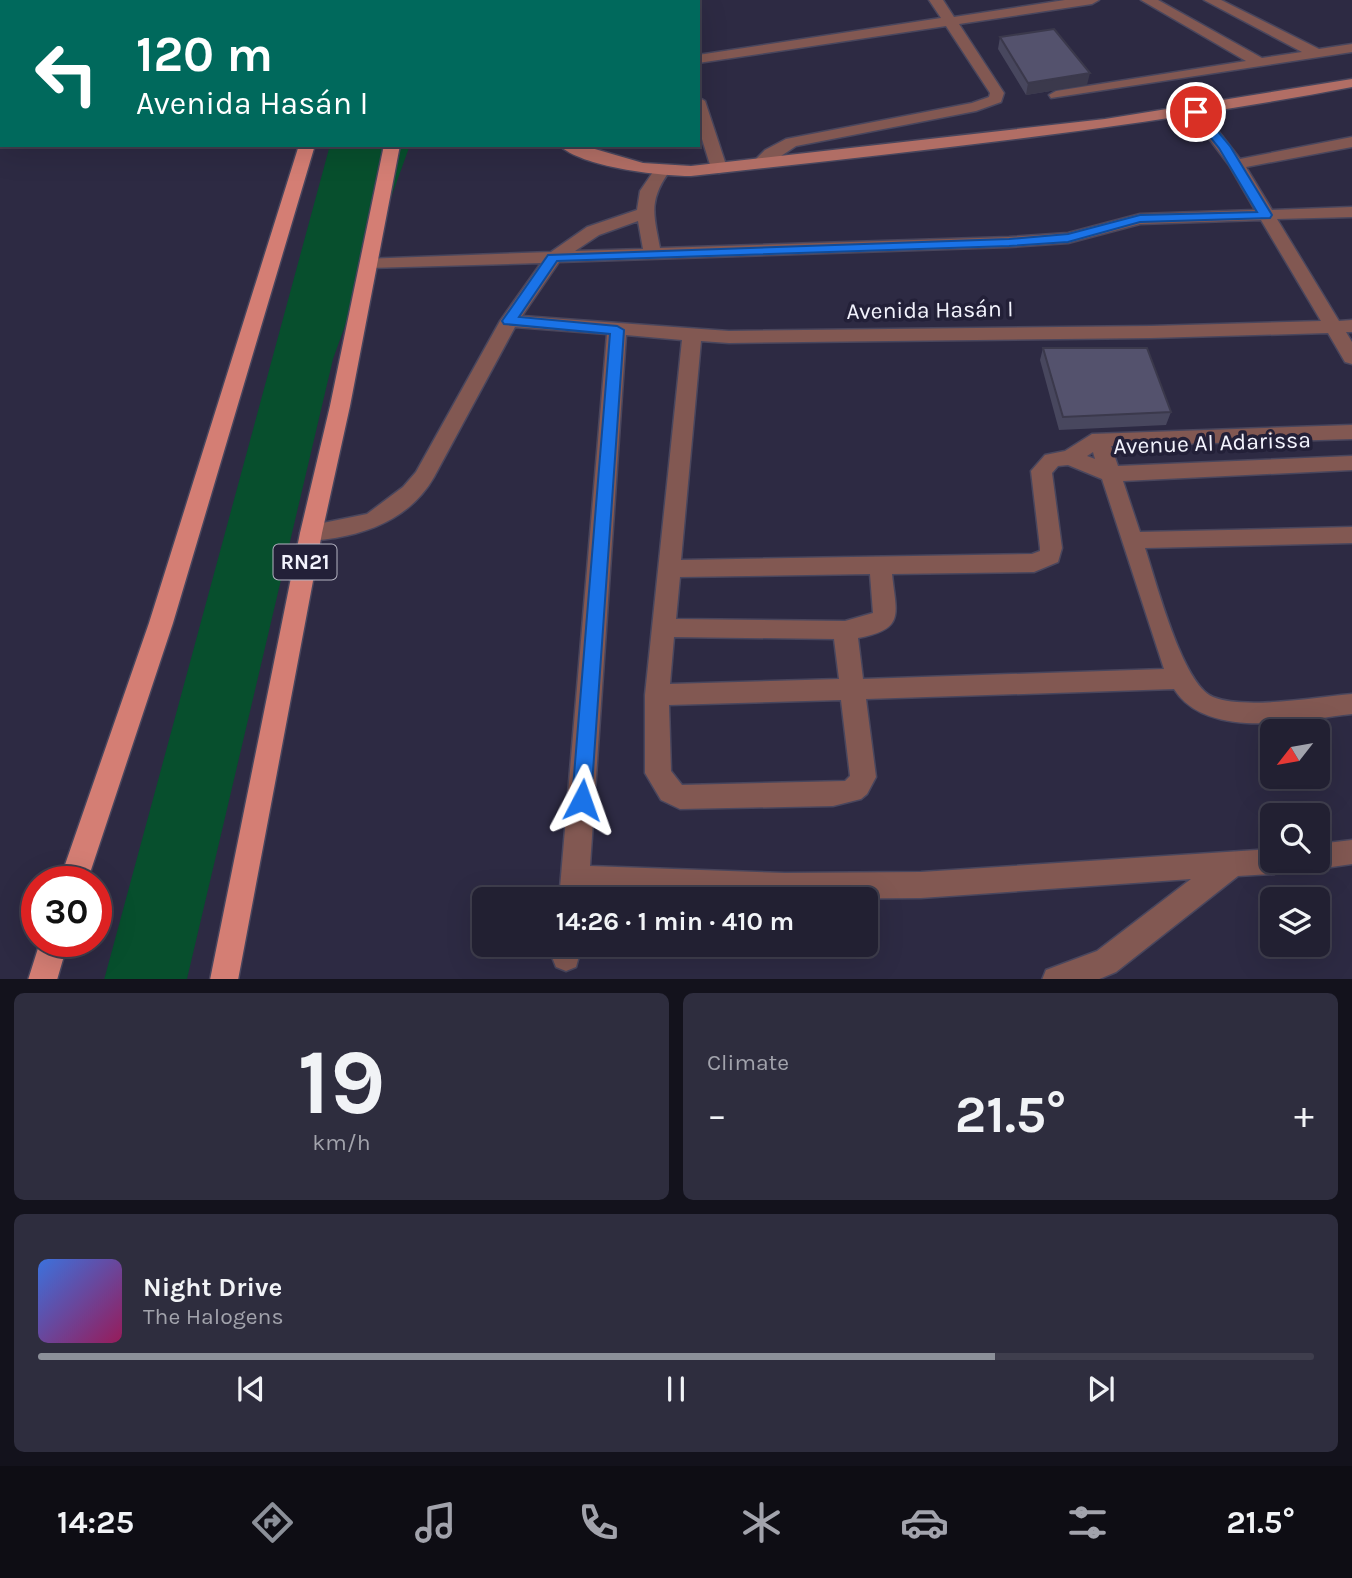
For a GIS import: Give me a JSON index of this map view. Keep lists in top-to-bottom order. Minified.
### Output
{"streets":{"main road":["RN21"],"street":["Avenida Hasán I","Avenue Al Adarissa"]},"north":"bottom left","page":{"turn":["120 m","Avenida Hasán I"],"limit":"30","trip":"14:26 · 1 min · 410 m","tile":[["19","km/h"],"Climate"],"heat":["−","21.5°","+"],"song":["Night Drive","The Halogens"],"tabs":["14:25","21.5°"]}}
